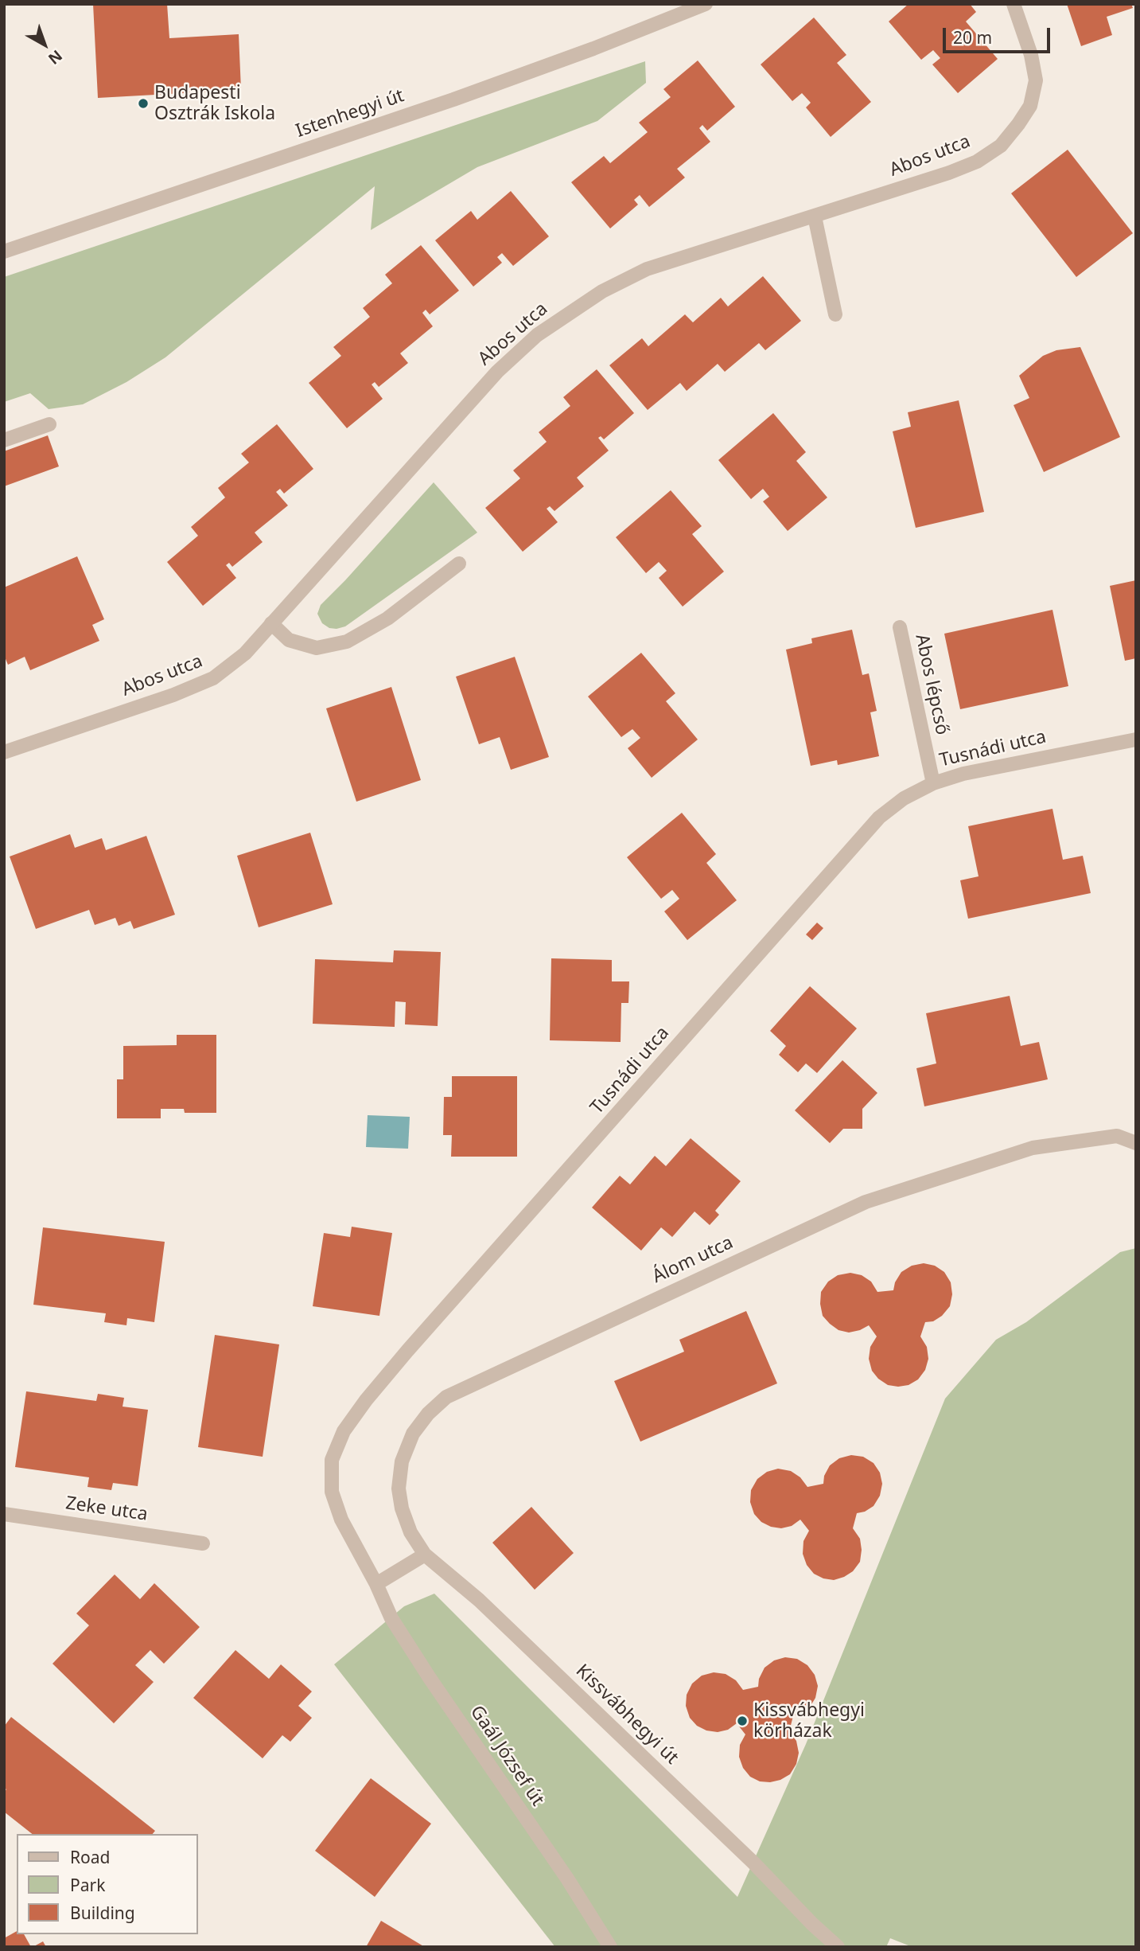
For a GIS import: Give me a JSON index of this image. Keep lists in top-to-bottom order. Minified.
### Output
{"streets":{"street":["Istenhegyi út","Abos utca","Abos lépcső","Tusnádi utca","Álom utca","Zeke utca","Kissvábhegyi út","Gaál József út"]},"crossings":[["Abos lépcső","Tusnádi utca"],["Tusnádi utca","Gaál József út"],["Álom utca","Kissvábhegyi út"]],"places":["Budapesti Osztrák Iskola","Kissvábhegyi körházak"],"legend":["Road","Park","Building"],"scale_bar":"20 m","north":"bottom right"}
